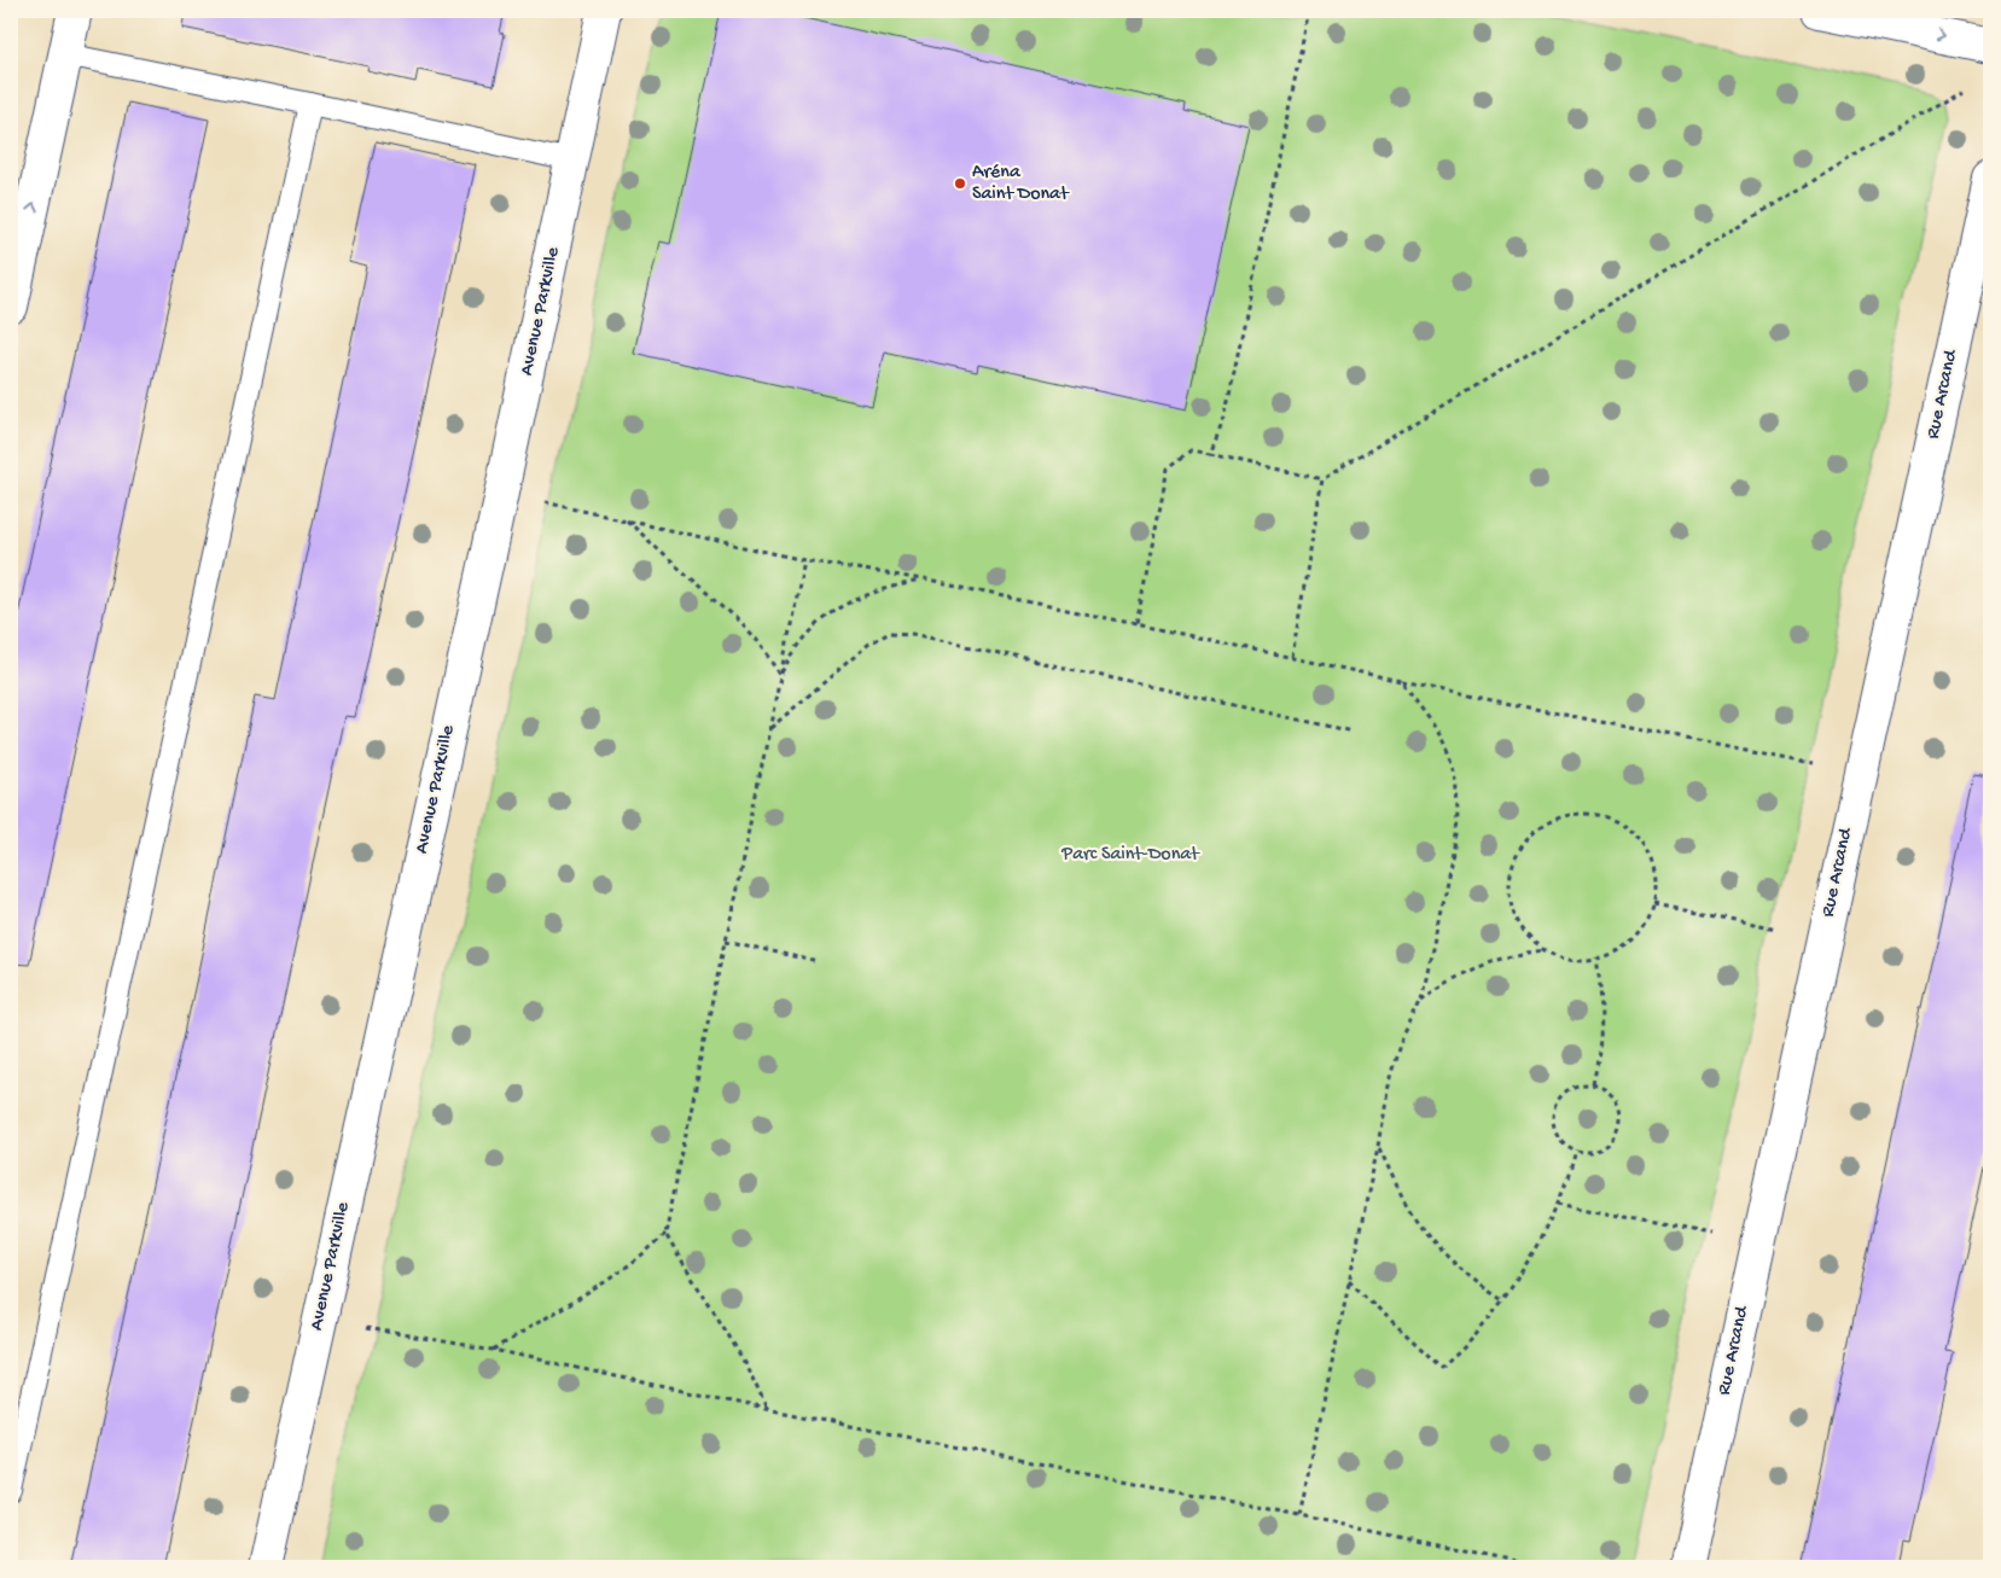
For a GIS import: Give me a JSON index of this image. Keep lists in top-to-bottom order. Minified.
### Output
{"streets":{"street":["Avenue Parkville","Rue Arcand"]},"parks":["Parc Saint-Donat"],"places":["Aréna Saint Donat"]}
